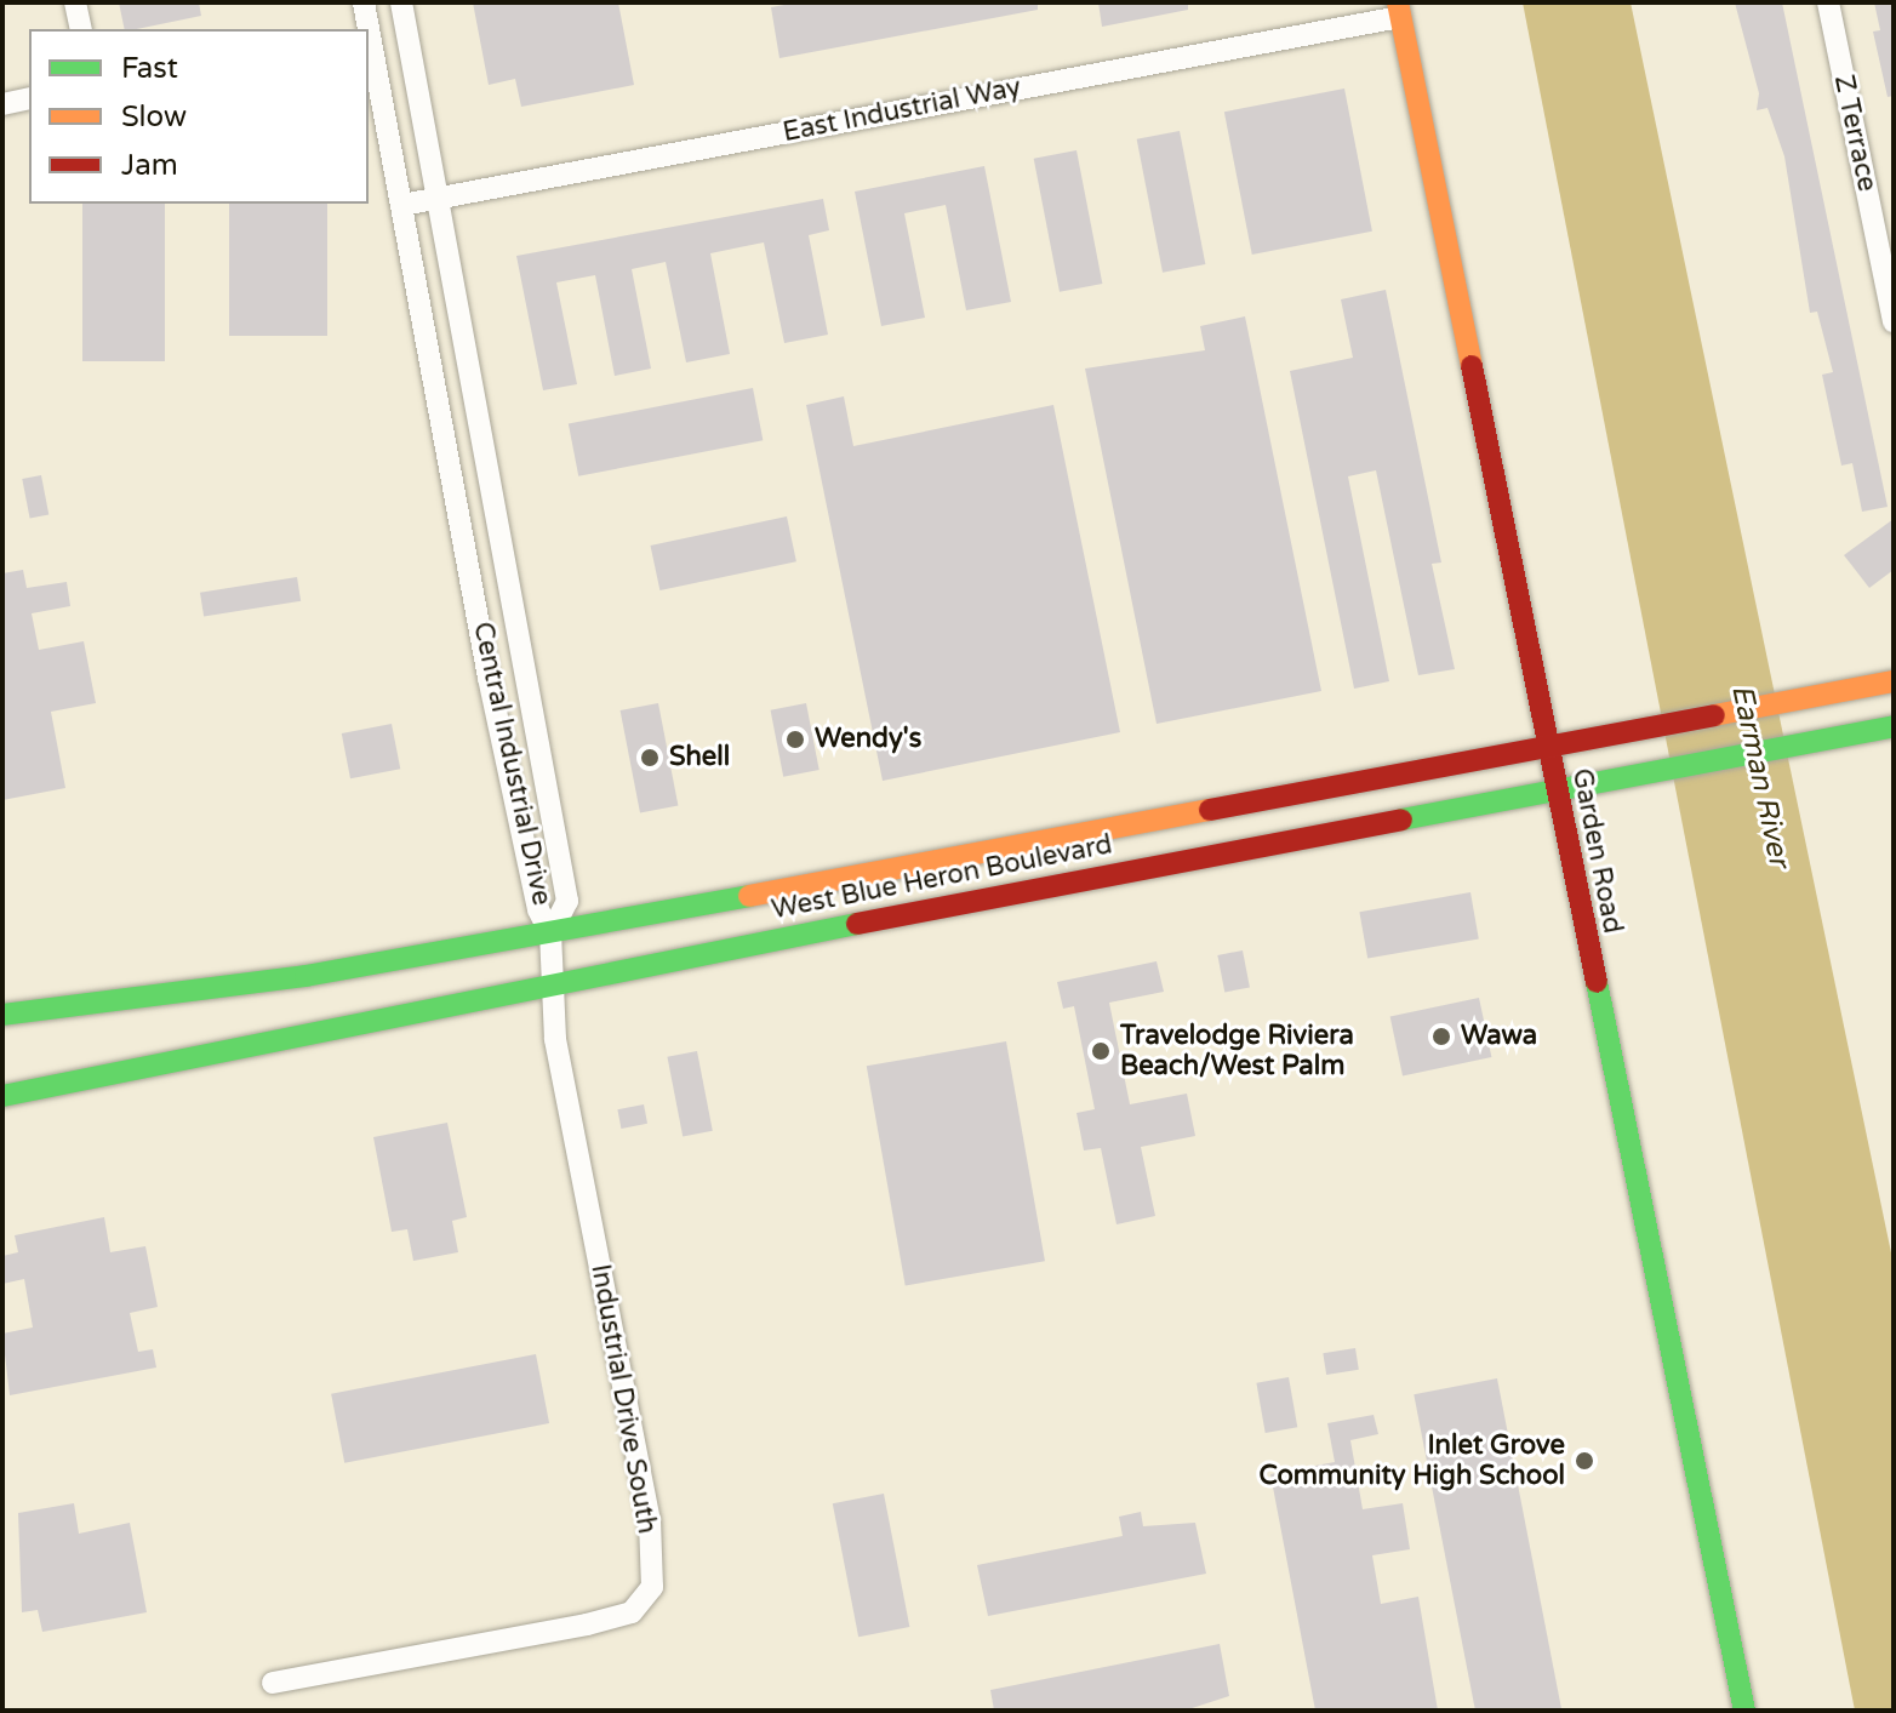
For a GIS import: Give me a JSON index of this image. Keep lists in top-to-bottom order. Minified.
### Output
{"streets":{"main road":["Garden Road","West Blue Heron Boulevard"],"street":["East Industrial Way","Z Terrace","Central Industrial Drive","Industrial Drive South"]},"crossings":[["East Industrial Way","Central Industrial Drive"],["East Industrial Way","Garden Road"],["Central Industrial Drive","West Blue Heron Boulevard"],["Central Industrial Drive","Industrial Drive South"],["Garden Road","West Blue Heron Boulevard"],["West Blue Heron Boulevard","Industrial Drive South"]],"water":["Earman River"],"places":["Wendy's","Shell","Wawa","Travelodge Riviera Beach/West Palm","Inlet Grove Community High School"],"legend":["Fast","Slow","Jam"]}
